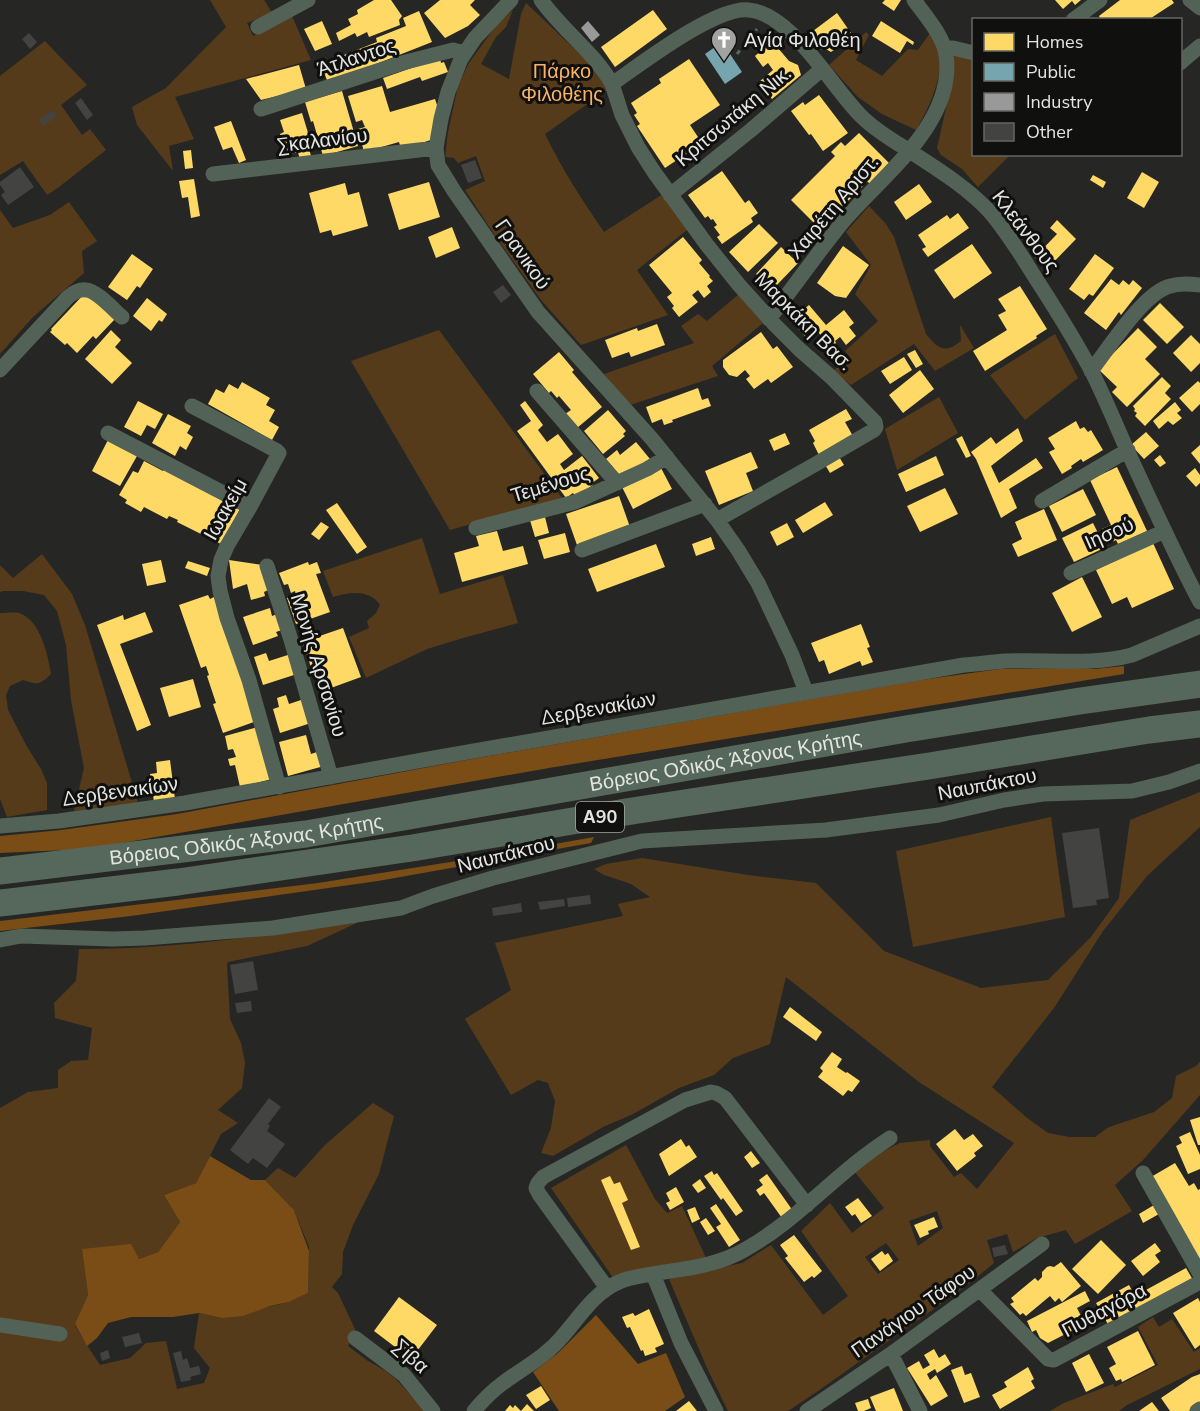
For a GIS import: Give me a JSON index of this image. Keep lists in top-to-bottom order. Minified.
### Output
{"streets":{"highway":["Βόρειος Οδικός Άξονας Κρήτης","Α90"],"street":["Άτλαντος","Κριτσωτάκη Νικ.","Σκαλανίου","Χαιρέτη Αριστ.","Κλεάνθους","Γρανικού","Μαρκάκη Βασ.","Τεμένους","Ιωακείμ","Ιησού","Μονής Αρσανίου","Δερβενακίων","Ναυπάκτου","Πυθαγόρα","Πανάγιου Τάφου","Σίβα"]},"crossings":[["Άτλαντος","Γρανικού"],["Κριτσωτάκη Νικ.","Κλεάνθους"],["Κριτσωτάκη Νικ.","Μαρκάκη Βασ."],["Σκαλανίου","Γρανικού"],["Χαιρέτη Αριστ.","Κλεάνθους"],["Χαιρέτη Αριστ.","Μαρκάκη Βασ."],["Κλεάνθους","Μαρκάκη Βασ."],["Κλεάνθους","Ιησού"],["Γρανικού","Μαρκάκη Βασ."],["Γρανικού","Τεμένους"],["Γρανικού","Δερβενακίων"],["Ιωακείμ","Δερβενακίων"],["Μονής Αρσανίου","Δερβενακίων"],["Πυθαγόρα","Πανάγιου Τάφου"]],"parks":["Πάρκο Φιλοθέης"],"places":{"church":["Αγία Φιλοθέη"]},"legend":["Homes","Public","Industry","Other"]}
